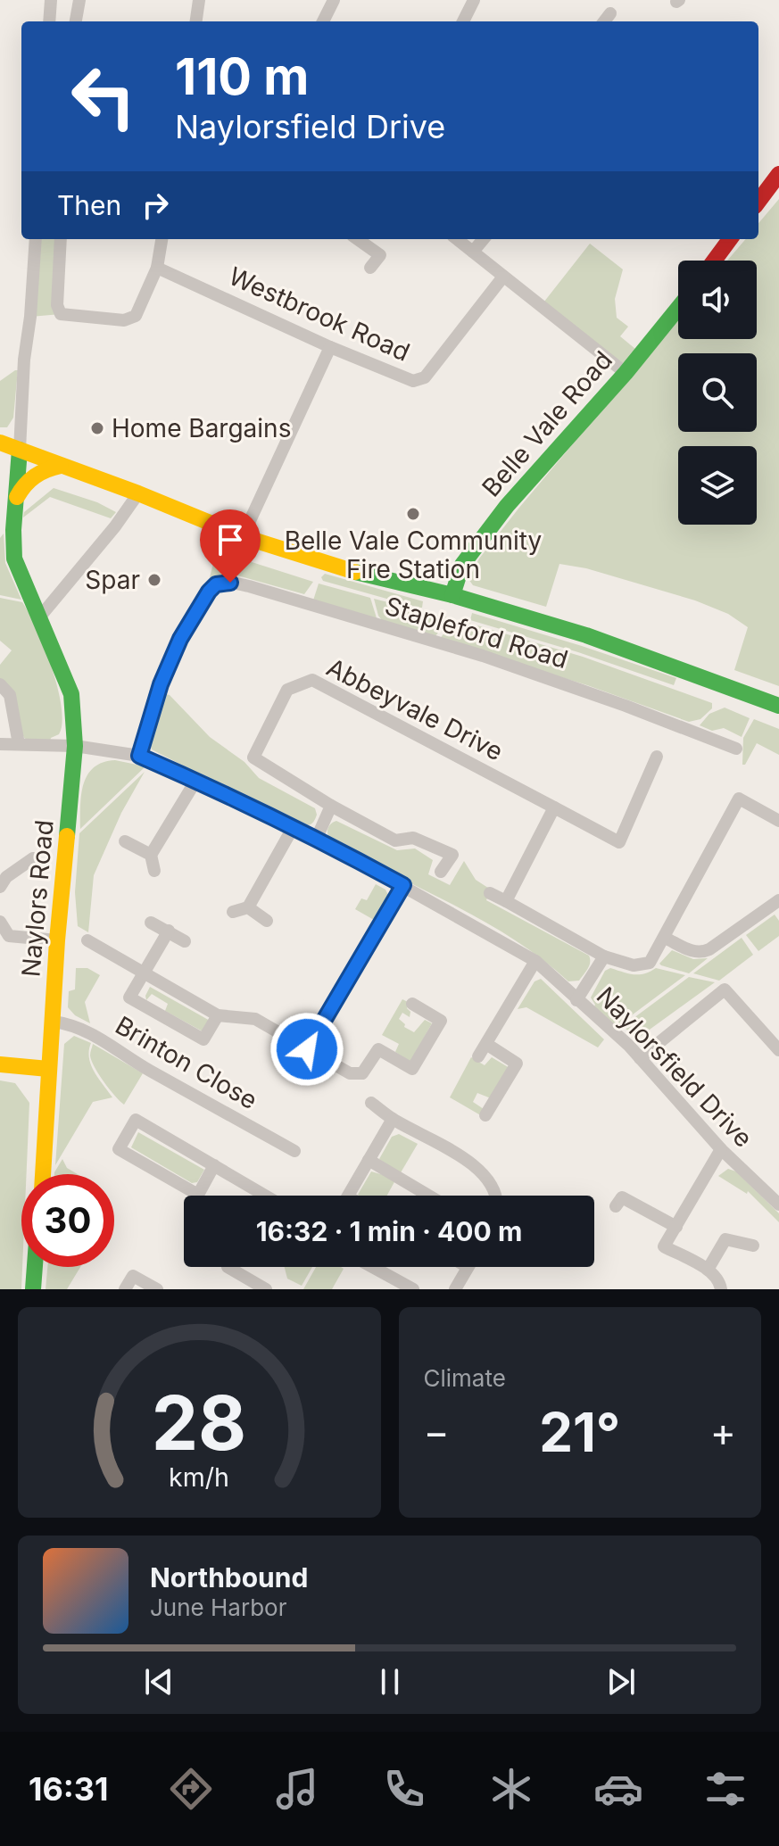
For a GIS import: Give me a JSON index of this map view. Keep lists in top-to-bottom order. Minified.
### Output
{"streets":{"main road":["Belle Vale Road","Naylors Road"],"street":["Westbrook Road","Stapleford Road","Abbeyvale Drive","Brinton Close","Naylorsfield Drive"]},"crossings":[["Stapleford Road","Naylorsfield Drive"],["Naylors Road","Brinton Close"],["Naylors Road","Naylorsfield Drive"]],"places":["Home Bargains","Belle Vale Community Fire Station","Spar"],"page":{"turn":["110 m","Naylorsfield Drive"],"then":"Then","limit":"30","trip":"16:32 · 1 min · 400 m","tile":"Climate","heat":["−","21°","+"],"song":["Northbound","June Harbor"],"tabs":"16:31","gauge":["28","km/h"]}}
